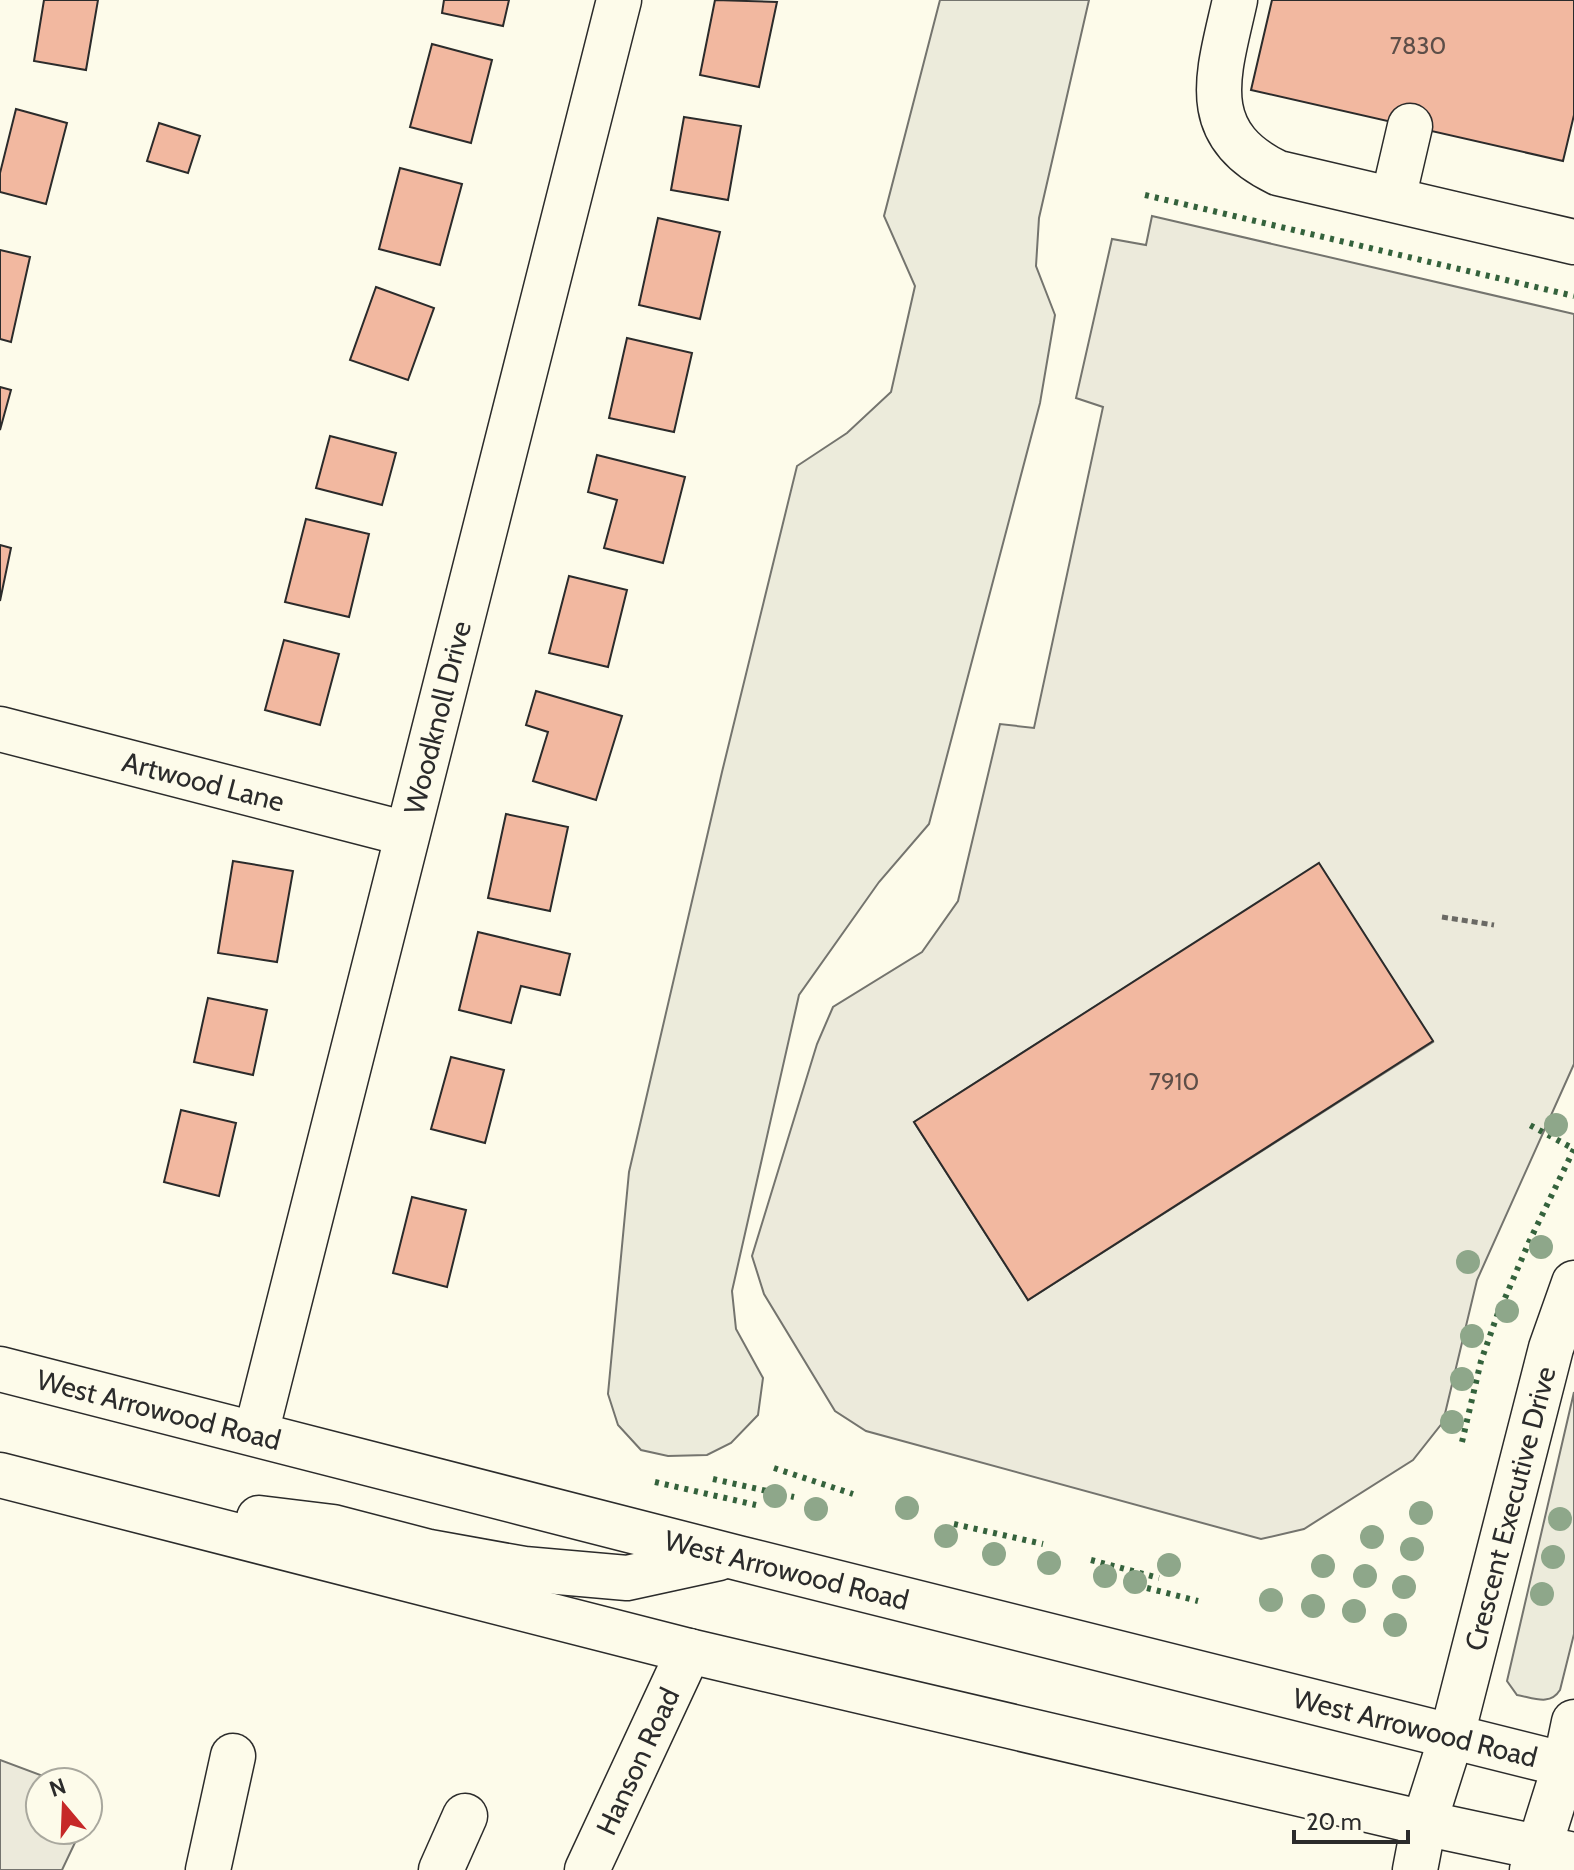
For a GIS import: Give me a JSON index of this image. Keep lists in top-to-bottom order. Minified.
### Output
{"streets":{"main road":["Woodknoll Drive","Artwood Lane","West Arrowood Road","Crescent Executive Drive","Hanson Road"]},"crossings":[["Woodknoll Drive","Artwood Lane"],["Woodknoll Drive","West Arrowood Road"],["West Arrowood Road","Crescent Executive Drive"]],"house_numbers":["7830","7910"],"scale_bar":"20 m","north":"top"}
